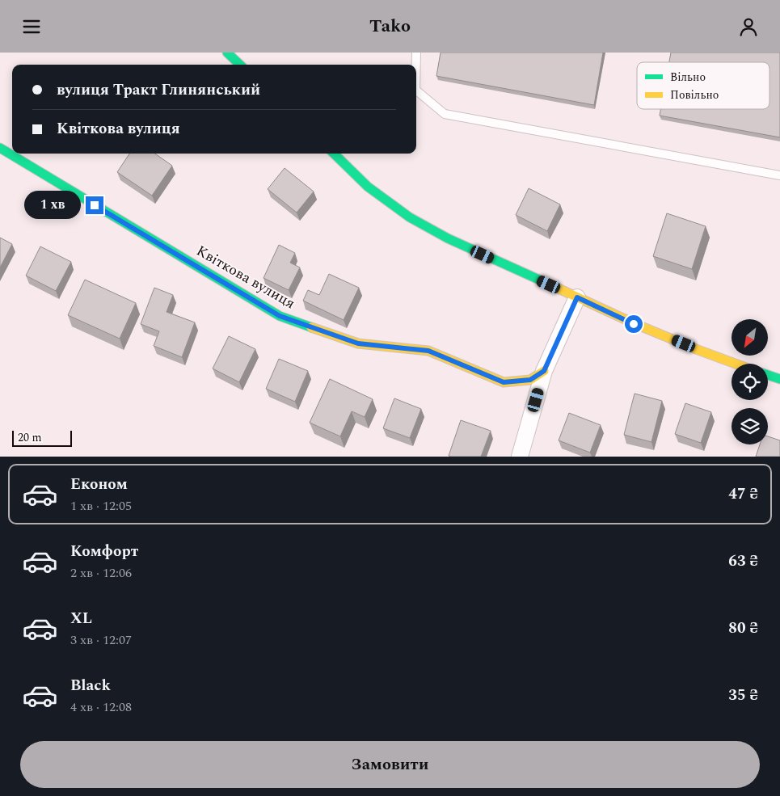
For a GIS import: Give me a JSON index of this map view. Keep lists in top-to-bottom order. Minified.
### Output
{"streets":{"street":["Квіткова вулиця"]},"legend":["Вільно","Повільно"],"scale_bar":"20 m","north":"bottom left","page":{"header":"Tako","banner":["вулиця Тракт Глинянський","Квіткова вулиця"],"bubble":"1 хв","scale":"20 m","list":[{"name":"Економ","note":"1 хв · 12:05","value":"47 ₴"},{"name":"Комфорт","note":"2 хв · 12:06","value":"63 ₴"},{"name":"XL","note":"3 хв · 12:07","value":"80 ₴"},{"name":"Black","note":"4 хв · 12:08","value":"35 ₴"}],"buttons":"Замовити"}}
